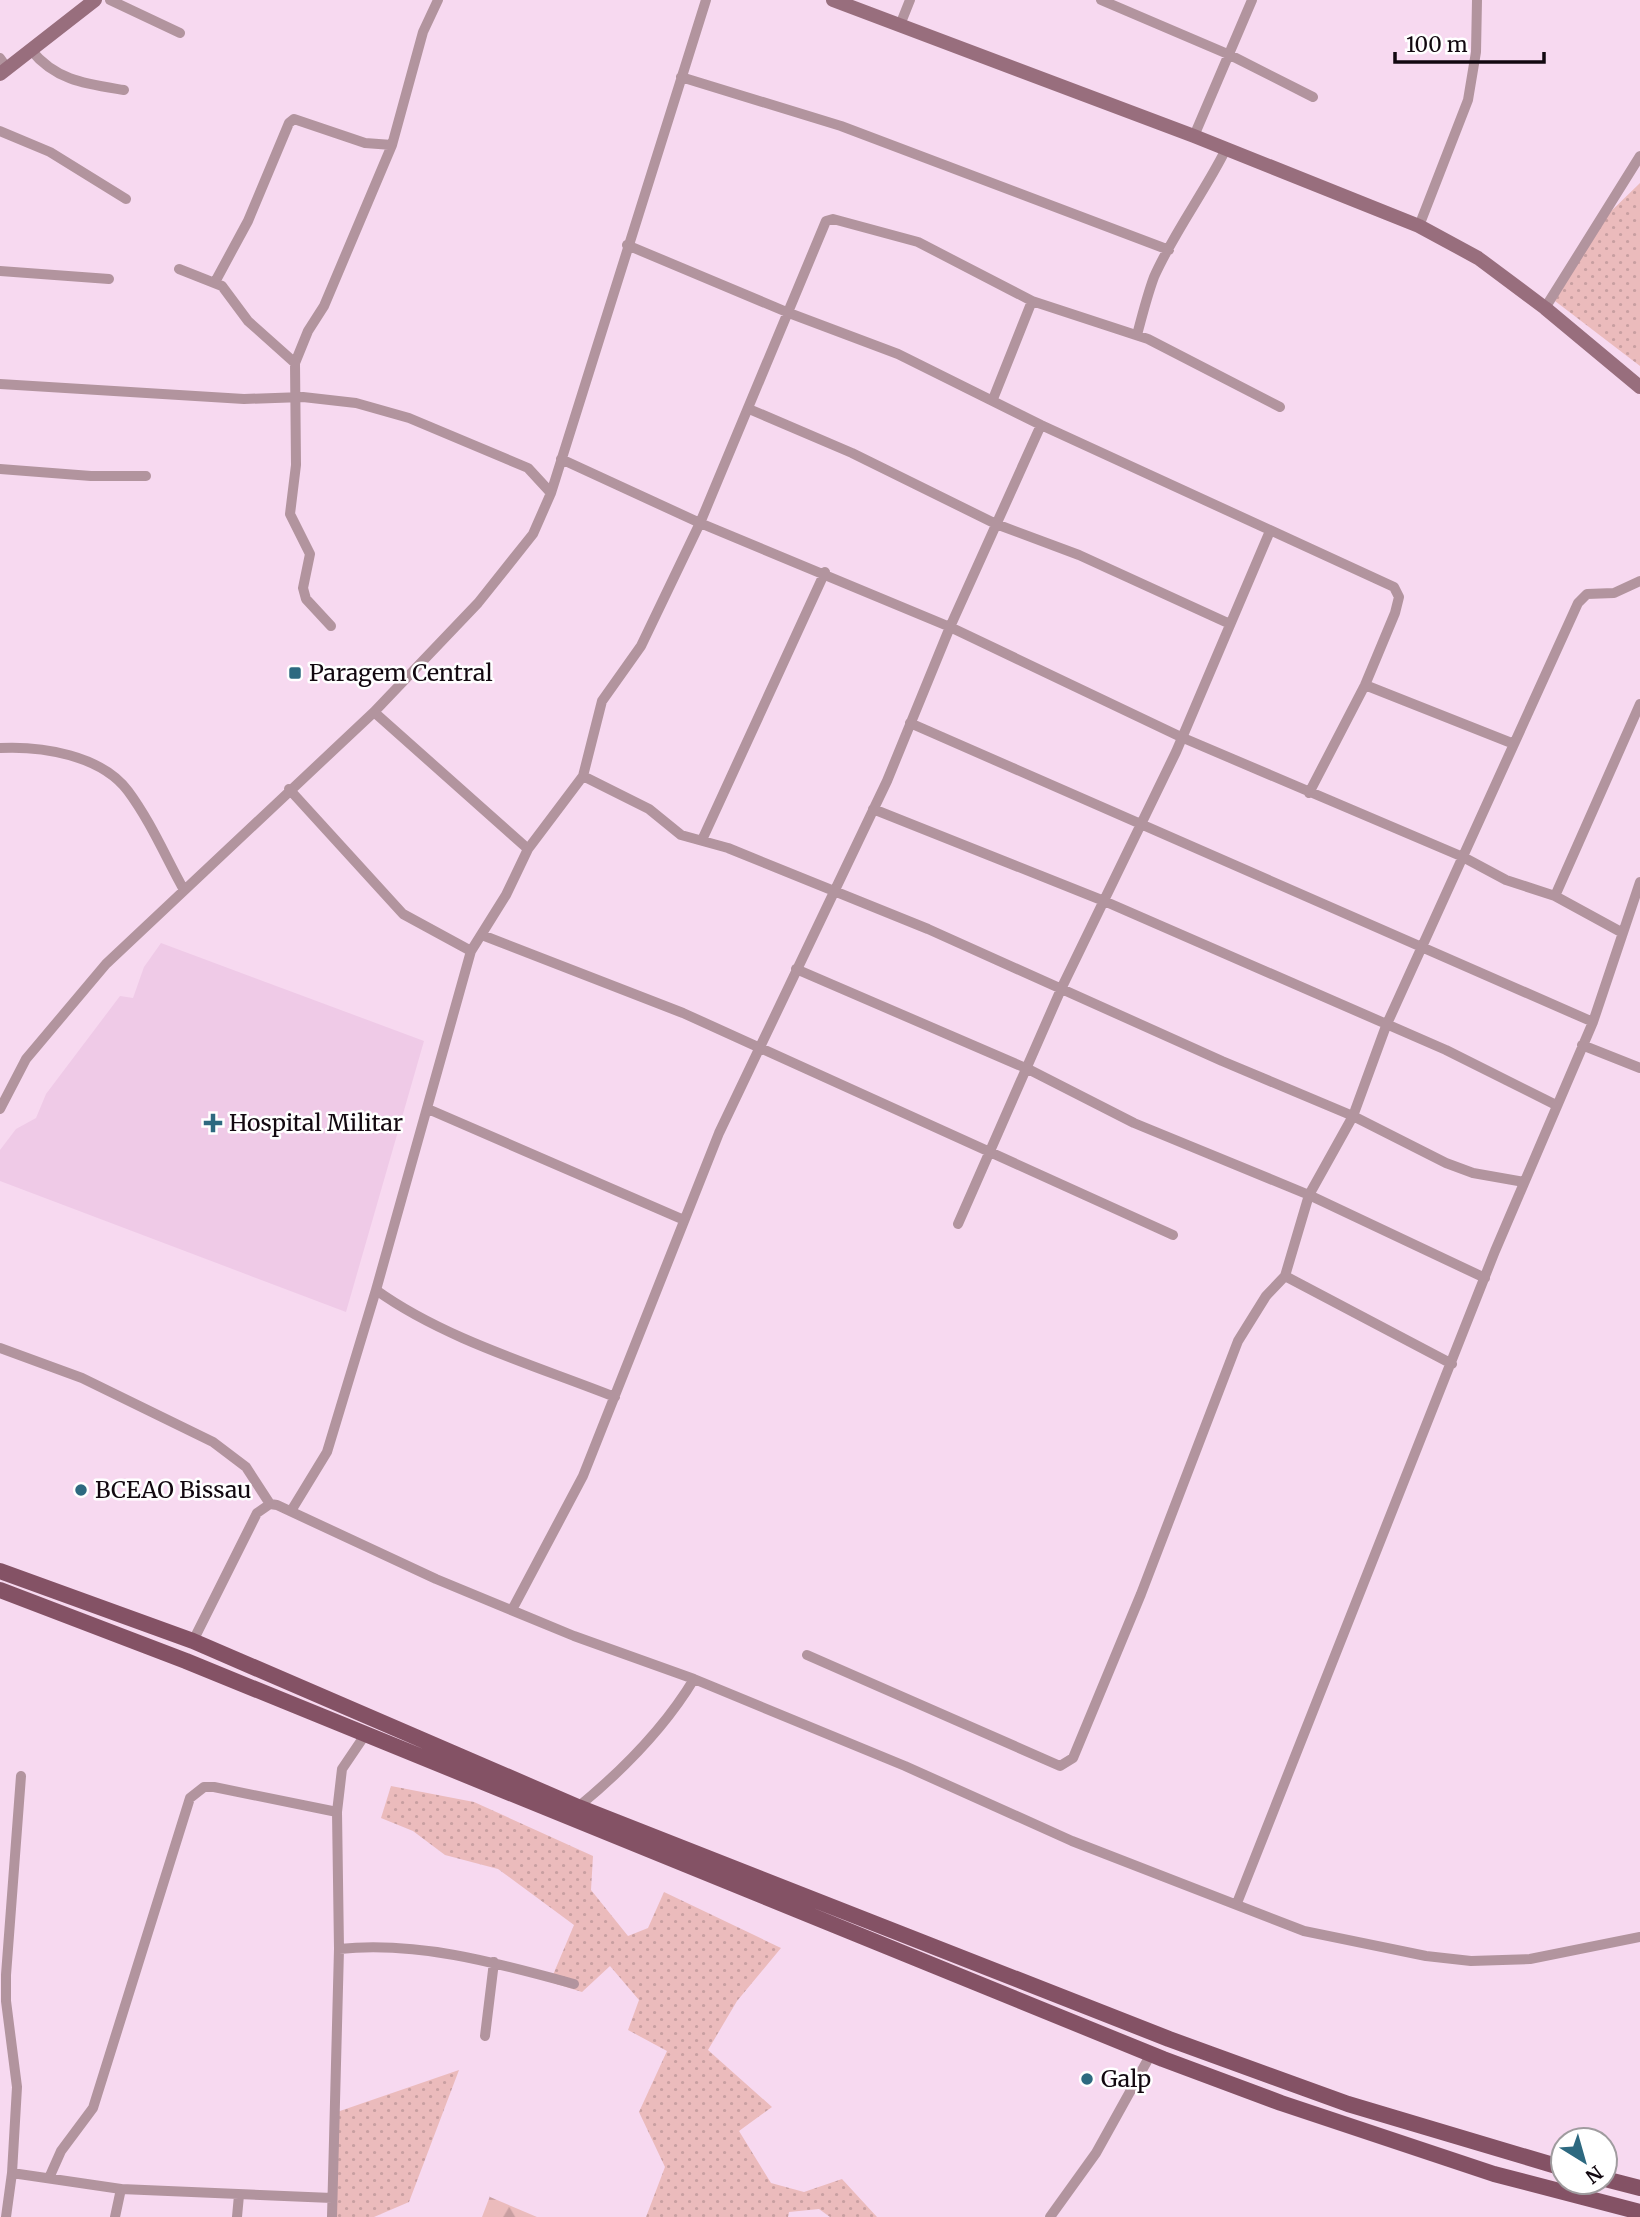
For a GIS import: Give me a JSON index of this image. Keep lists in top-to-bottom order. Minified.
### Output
{"places":{"transit":["Paragem Central"],"health":["Hospital Militar"],"other":["BCEAO Bissau","Galp"]},"scale_bar":"100 m","north":"bottom right"}
